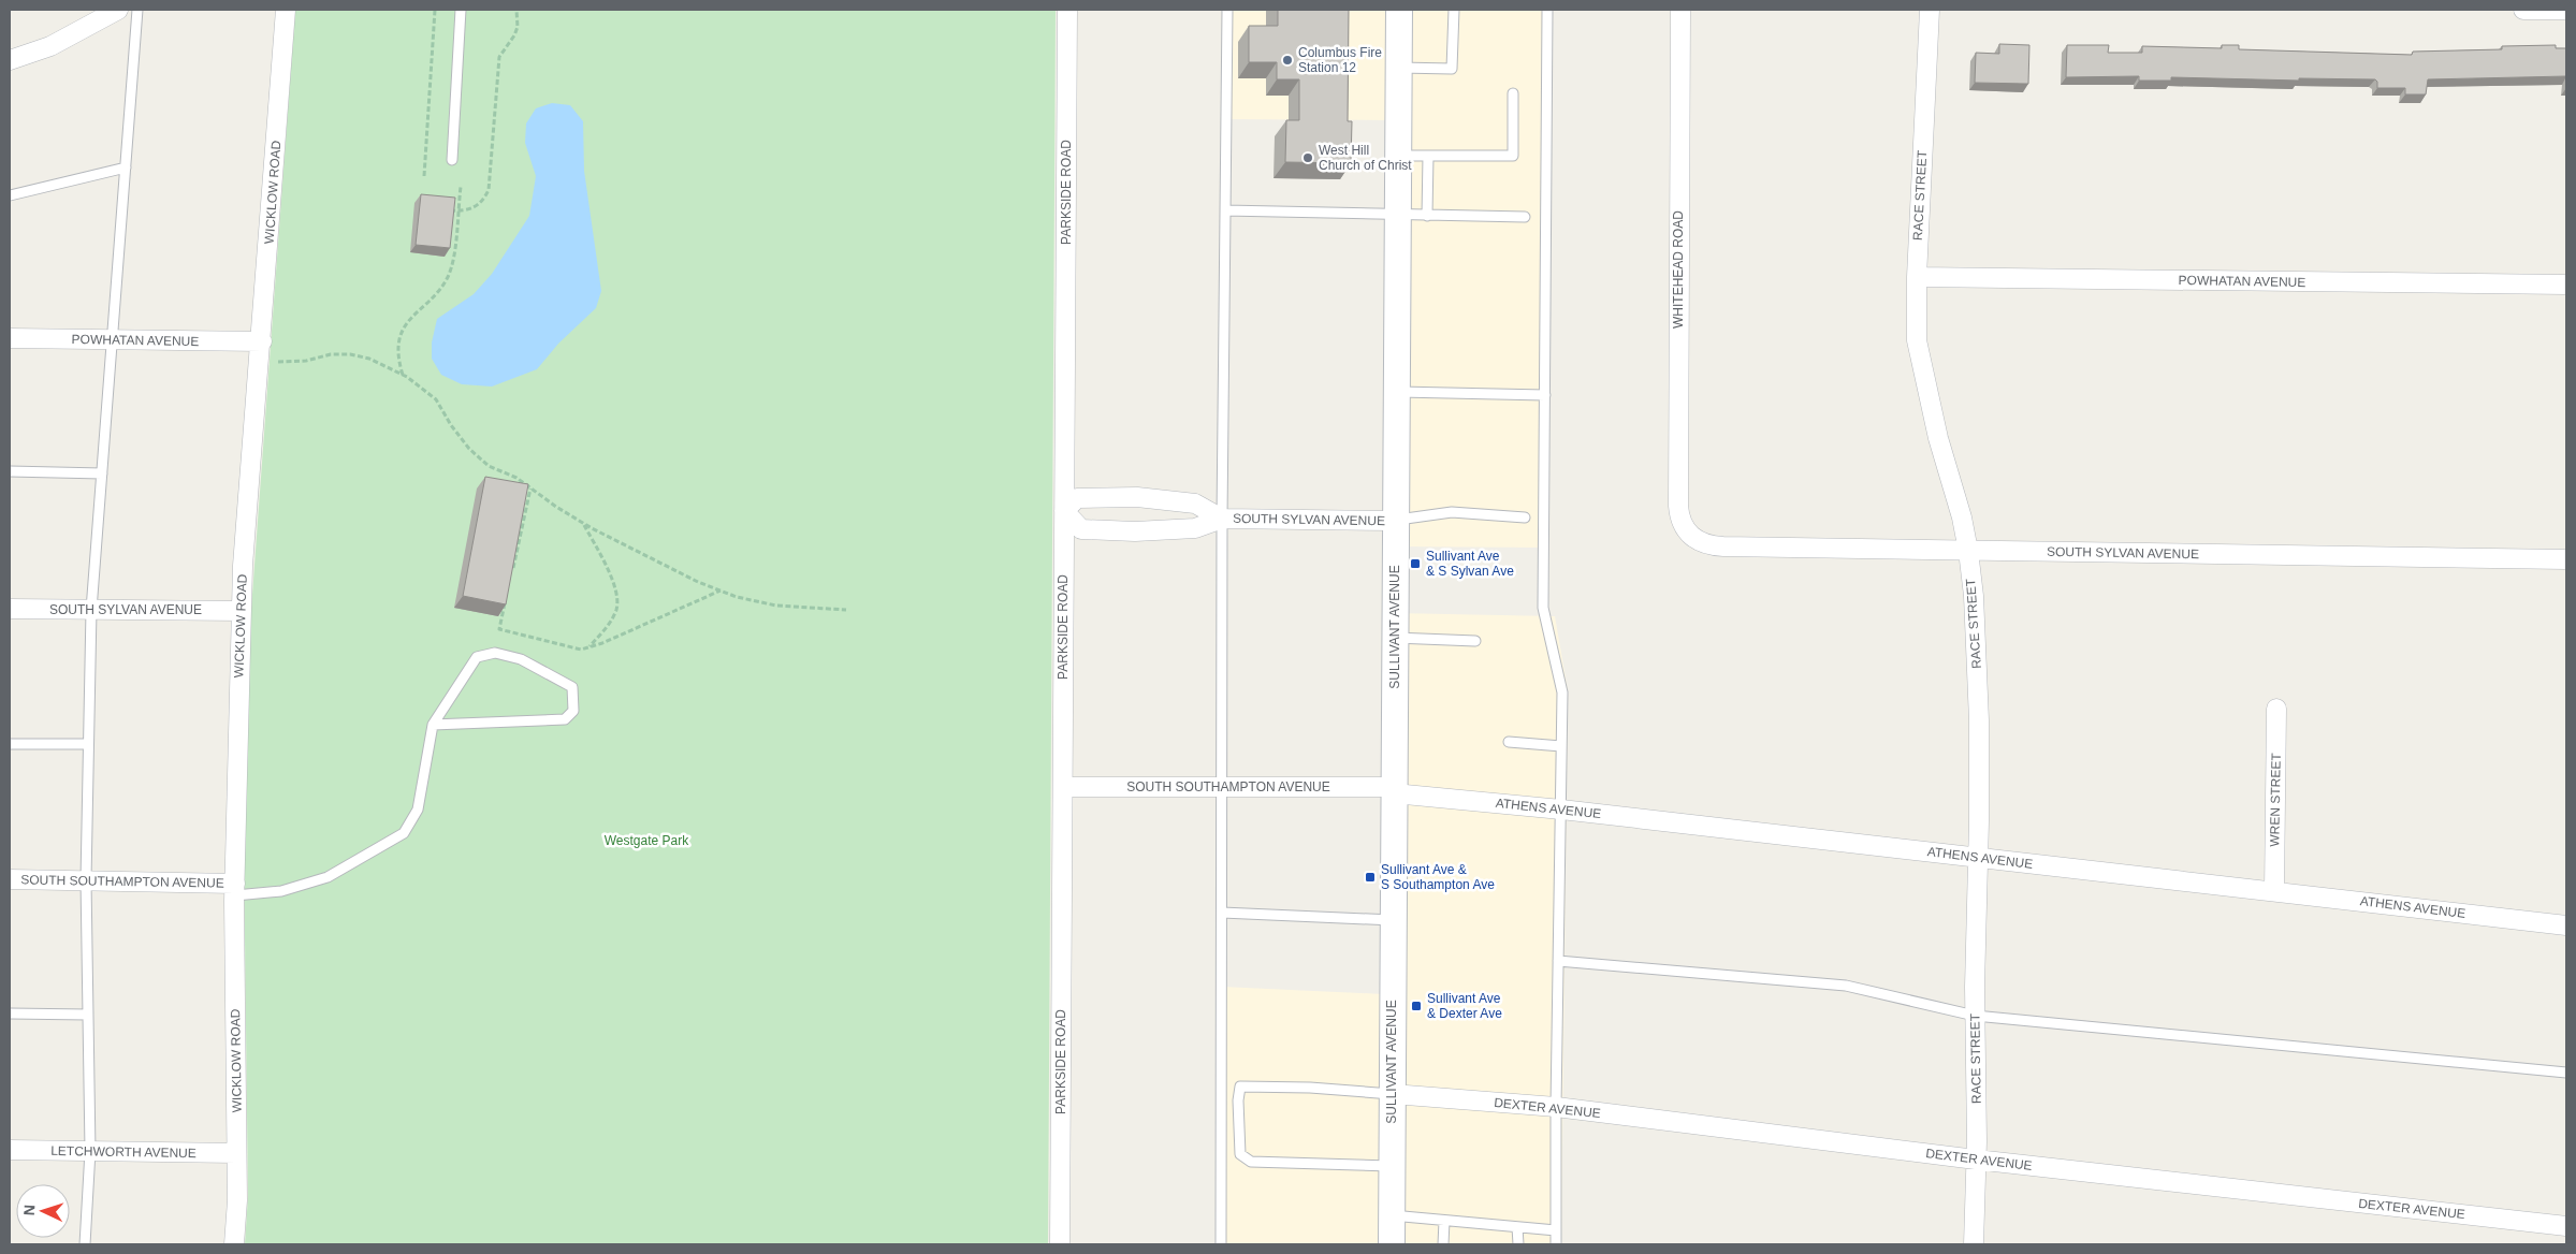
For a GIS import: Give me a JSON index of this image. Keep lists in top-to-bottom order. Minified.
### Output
{"streets":{"main road":["SULLIVANT AVENUE"],"street":["WICKLOW ROAD","PARKSIDE ROAD","RACE STREET","WHITEHEAD ROAD","POWHATAN AVENUE","SOUTH SYLVAN AVENUE","SOUTH SOUTHAMPTON AVENUE","WREN STREET","ATHENS AVENUE","DEXTER AVENUE","LETCHWORTH AVENUE"]},"crossings":[["WICKLOW ROAD","POWHATAN AVENUE"],["WICKLOW ROAD","SOUTH SYLVAN AVENUE"],["WICKLOW ROAD","SOUTH SOUTHAMPTON AVENUE"],["WICKLOW ROAD","LETCHWORTH AVENUE"],["PARKSIDE ROAD","SOUTH SYLVAN AVENUE"],["PARKSIDE ROAD","SOUTH SOUTHAMPTON AVENUE"],["RACE STREET","POWHATAN AVENUE"],["RACE STREET","SOUTH SYLVAN AVENUE"],["RACE STREET","ATHENS AVENUE"],["RACE STREET","DEXTER AVENUE"],["WHITEHEAD ROAD","SOUTH SYLVAN AVENUE"],["SOUTH SYLVAN AVENUE","SULLIVANT AVENUE"],["SULLIVANT AVENUE","SOUTH SOUTHAMPTON AVENUE"],["SULLIVANT AVENUE","ATHENS AVENUE"],["SULLIVANT AVENUE","DEXTER AVENUE"],["SOUTH SOUTHAMPTON AVENUE","ATHENS AVENUE"],["WREN STREET","ATHENS AVENUE"]],"parks":["Westgate Park"],"places":{"other":["Columbus Fire Station 12","West Hill Church of Christ"],"transit":["Sullivant Ave & S Sylvan Ave","Sullivant Ave & S Southampton Ave","Sullivant Ave & Dexter Ave"]},"north":"left"}
